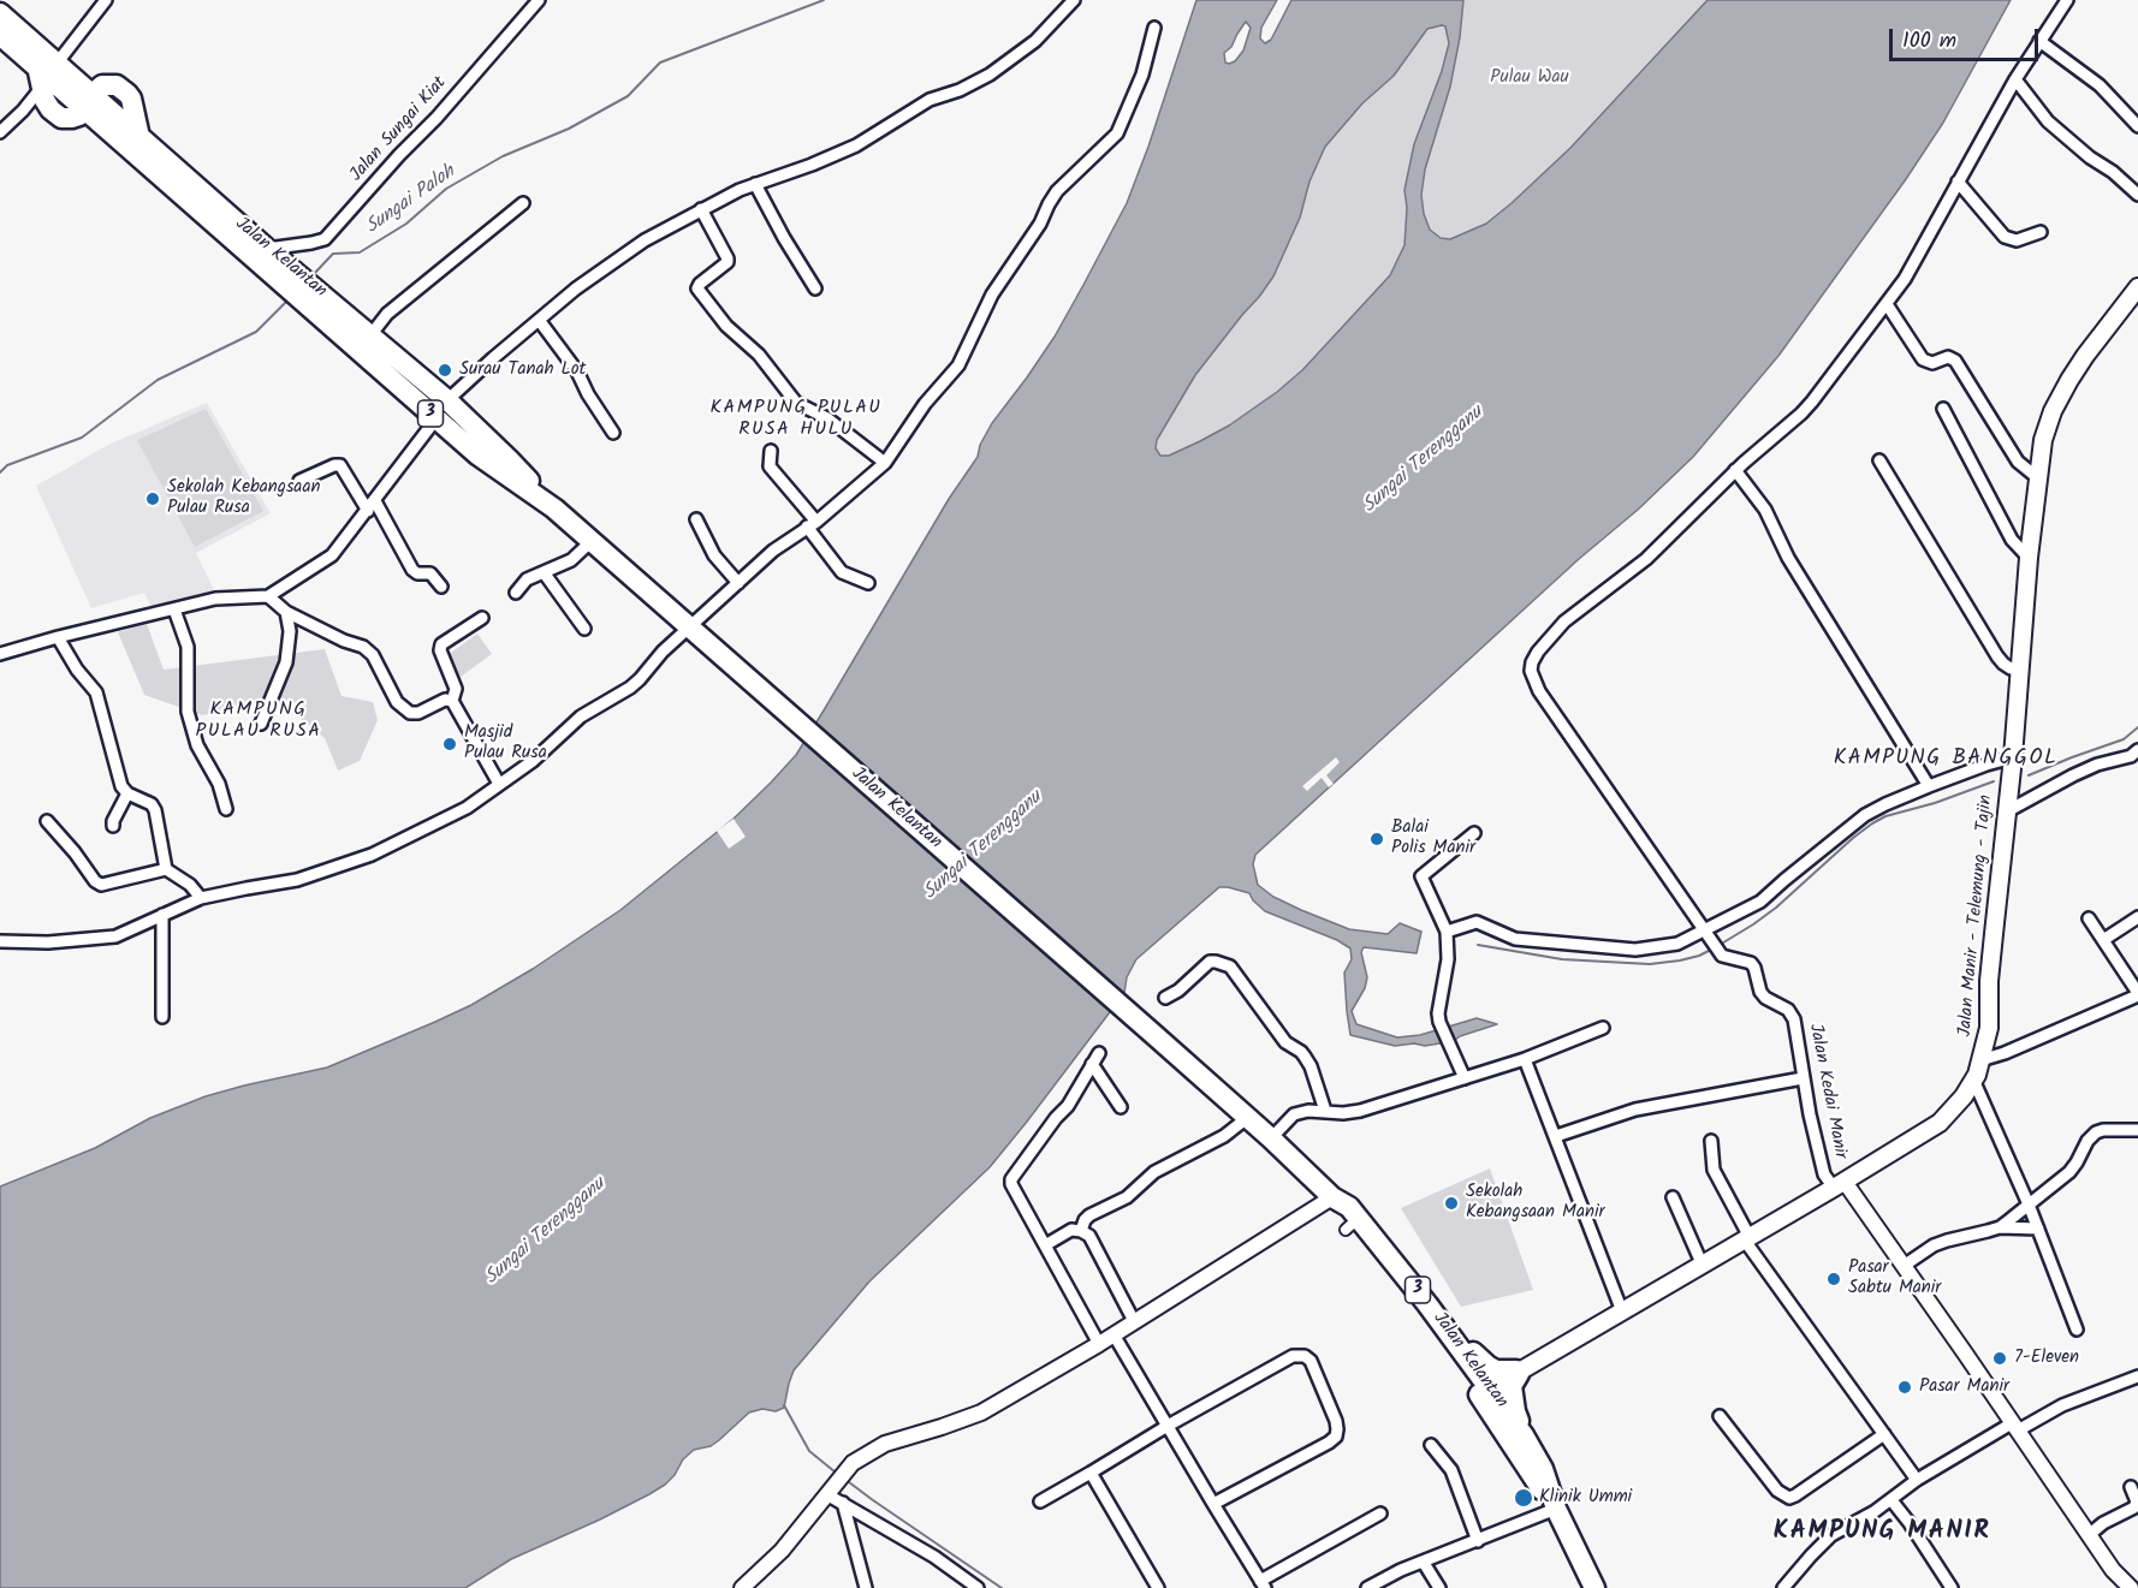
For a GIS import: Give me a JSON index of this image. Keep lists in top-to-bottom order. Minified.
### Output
{"streets":{"highway":["Jalan Kelantan","3"],"main road":["Jalan Manir - Telemung - Tajin"],"street":["Jalan Sungai Kiat","Jalan Kedai Manir"]},"crossings":[["Jalan Sungai Kiat","Jalan Kelantan"],["Jalan Kelantan","Jalan Manir - Telemung - Tajin"],["Jalan Manir - Telemung - Tajin","Jalan Kedai Manir"]],"districts":["KAMPUNG PULAU RUSA HULU","KAMPUNG PULAU RUSA","KAMPUNG BANGGOL","KAMPUNG MANIR"],"water":["Sungai Paloh","Sungai Terengganu"],"parks":["Pulau Wau"],"places":["Surau Tanah Lot","Sekolah Kebangsaan Pulau Rusa","Masjid Pulau Rusa","Balai Polis Manir","Sekolah Kebangsaan Manir","Pasar Sabtu Manir","7-Eleven","Pasar Manir","Klinik Ummi"],"scale_bar":"100 m"}
